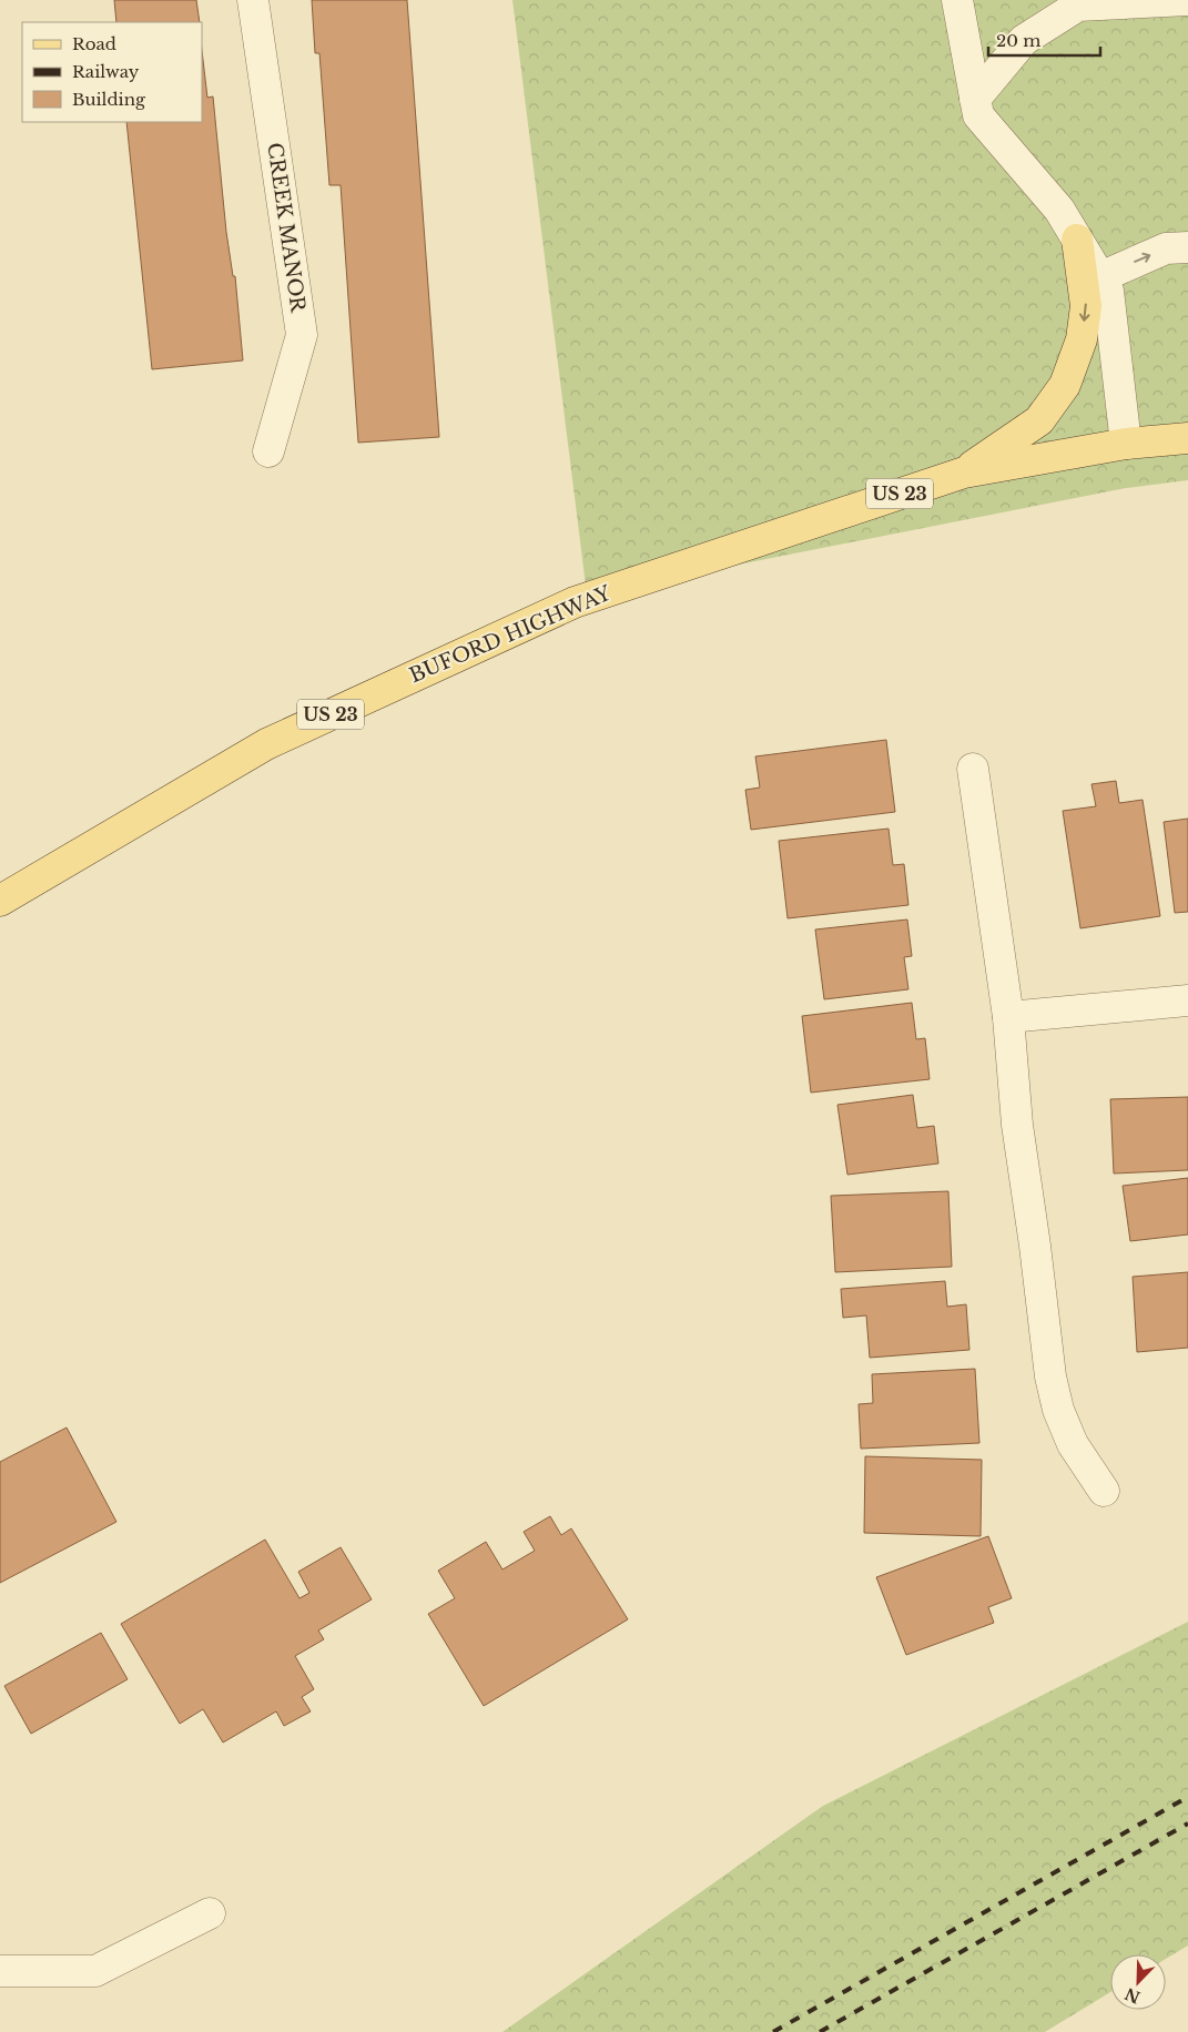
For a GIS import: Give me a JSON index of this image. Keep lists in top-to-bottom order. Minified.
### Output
{"streets":{"main road":["US 23","BUFORD HIGHWAY"],"street":["CREEK MANOR"]},"legend":["Road","Railway","Building"],"scale_bar":"20 m","north":"bottom left"}
